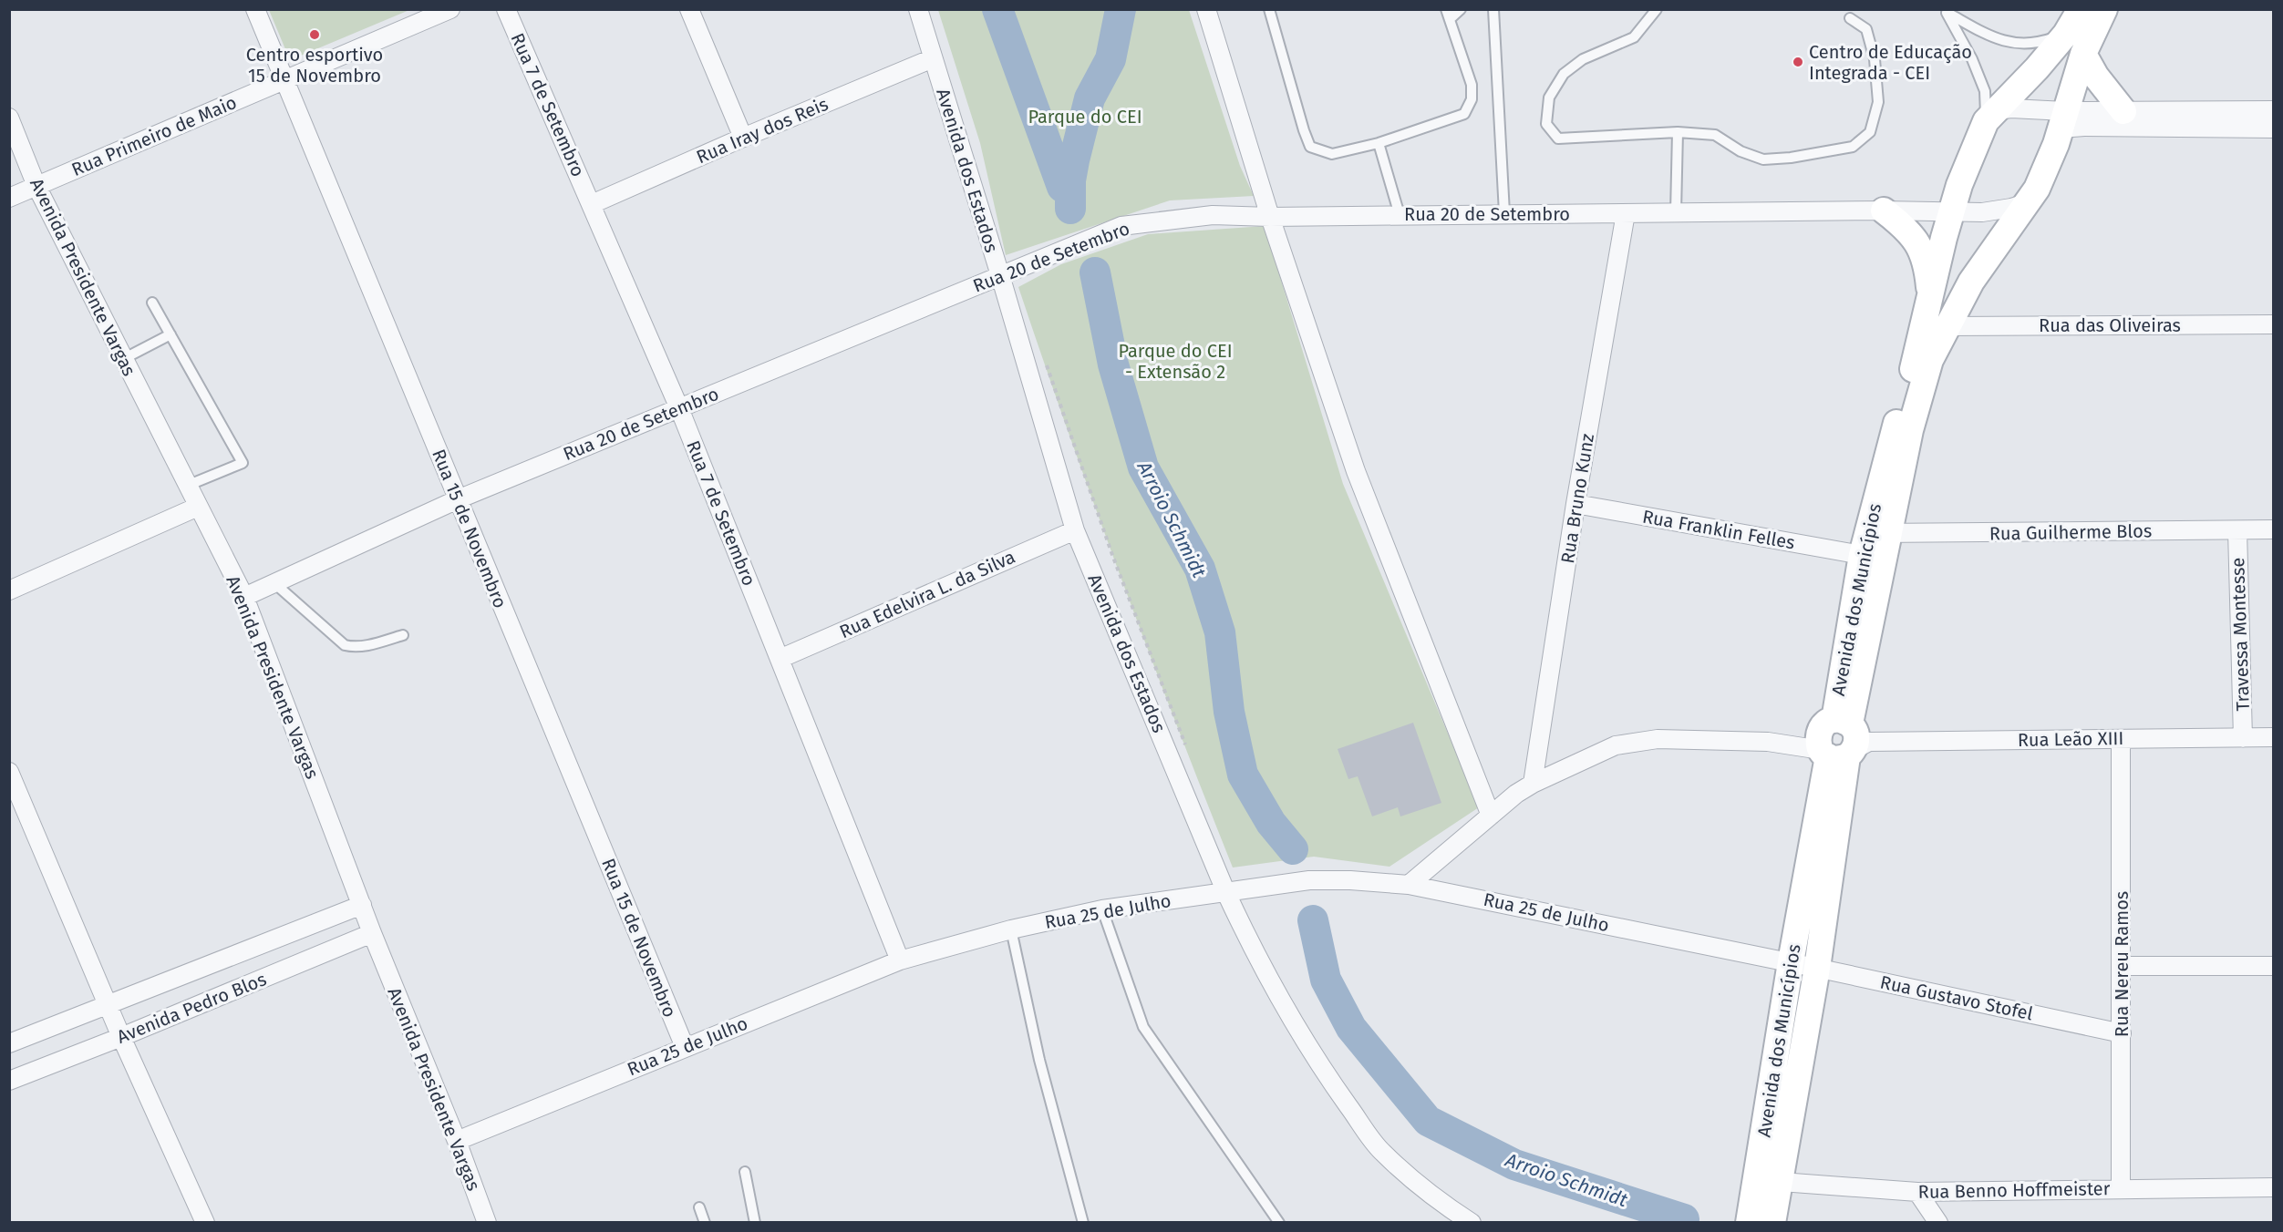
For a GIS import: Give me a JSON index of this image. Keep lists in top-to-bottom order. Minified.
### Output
{"streets":{"main road":["Avenida dos Municípios"],"street":["Rua 7 de Setembro","Rua Iray dos Reis","Rua Primeiro de Maio","Avenida dos Estados","Rua 20 de Setembro","Avenida Presidente Vargas","Rua das Oliveiras","Rua Bruno Kunz","Rua 15 de Novembro","Rua Franklin Felles","Rua Guilherme Blos","Rua Edelvira L. da Silva","Travessa Montesse","Rua Leão XIII","Rua 25 de Julho","Rua Nereu Ramos","Rua Gustavo Stofel","Avenida Pedro Blos","Rua Benno Hoffmeister"]},"crossings":[["Rua 7 de Setembro","Rua Iray dos Reis"],["Rua 7 de Setembro","Rua 20 de Setembro"],["Rua 7 de Setembro","Rua Edelvira L. da Silva"],["Rua 7 de Setembro","Rua 25 de Julho"],["Rua Iray dos Reis","Avenida dos Estados"],["Rua Primeiro de Maio","Avenida Presidente Vargas"],["Rua Primeiro de Maio","Rua 15 de Novembro"],["Avenida dos Estados","Rua 20 de Setembro"],["Avenida dos Estados","Rua Edelvira L. da Silva"],["Avenida dos Estados","Rua 25 de Julho"],["Rua 20 de Setembro","Avenida Presidente Vargas"],["Rua 20 de Setembro","Rua Bruno Kunz"],["Rua 20 de Setembro","Rua 15 de Novembro"],["Rua 20 de Setembro","Avenida dos Municípios"],["Avenida Presidente Vargas","Rua 25 de Julho"],["Avenida Presidente Vargas","Avenida Pedro Blos"],["Rua das Oliveiras","Avenida dos Municípios"],["Rua Bruno Kunz","Rua Franklin Felles"],["Rua Bruno Kunz","Rua Leão XIII"],["Rua 15 de Novembro","Rua 25 de Julho"],["Rua Franklin Felles","Rua Guilherme Blos"],["Rua Franklin Felles","Avenida dos Municípios"],["Rua Guilherme Blos","Avenida dos Municípios"],["Rua Guilherme Blos","Travessa Montesse"],["Avenida dos Municípios","Rua Leão XIII"],["Avenida dos Municípios","Rua 25 de Julho"],["Avenida dos Municípios","Rua Gustavo Stofel"],["Avenida dos Municípios","Rua Benno Hoffmeister"],["Travessa Montesse","Rua Leão XIII"],["Rua Leão XIII","Rua 25 de Julho"],["Rua Leão XIII","Rua Nereu Ramos"],["Rua 25 de Julho","Rua Gustavo Stofel"],["Rua Nereu Ramos","Rua Gustavo Stofel"],["Rua Nereu Ramos","Rua Benno Hoffmeister"]],"water":["Arroio Schmidt"],"parks":["Parque do CEI","Parque do CEI - Extensão 2"],"places":["Centro esportivo 15 de Novembro","Centro de Educação Integrada - CEI"]}
